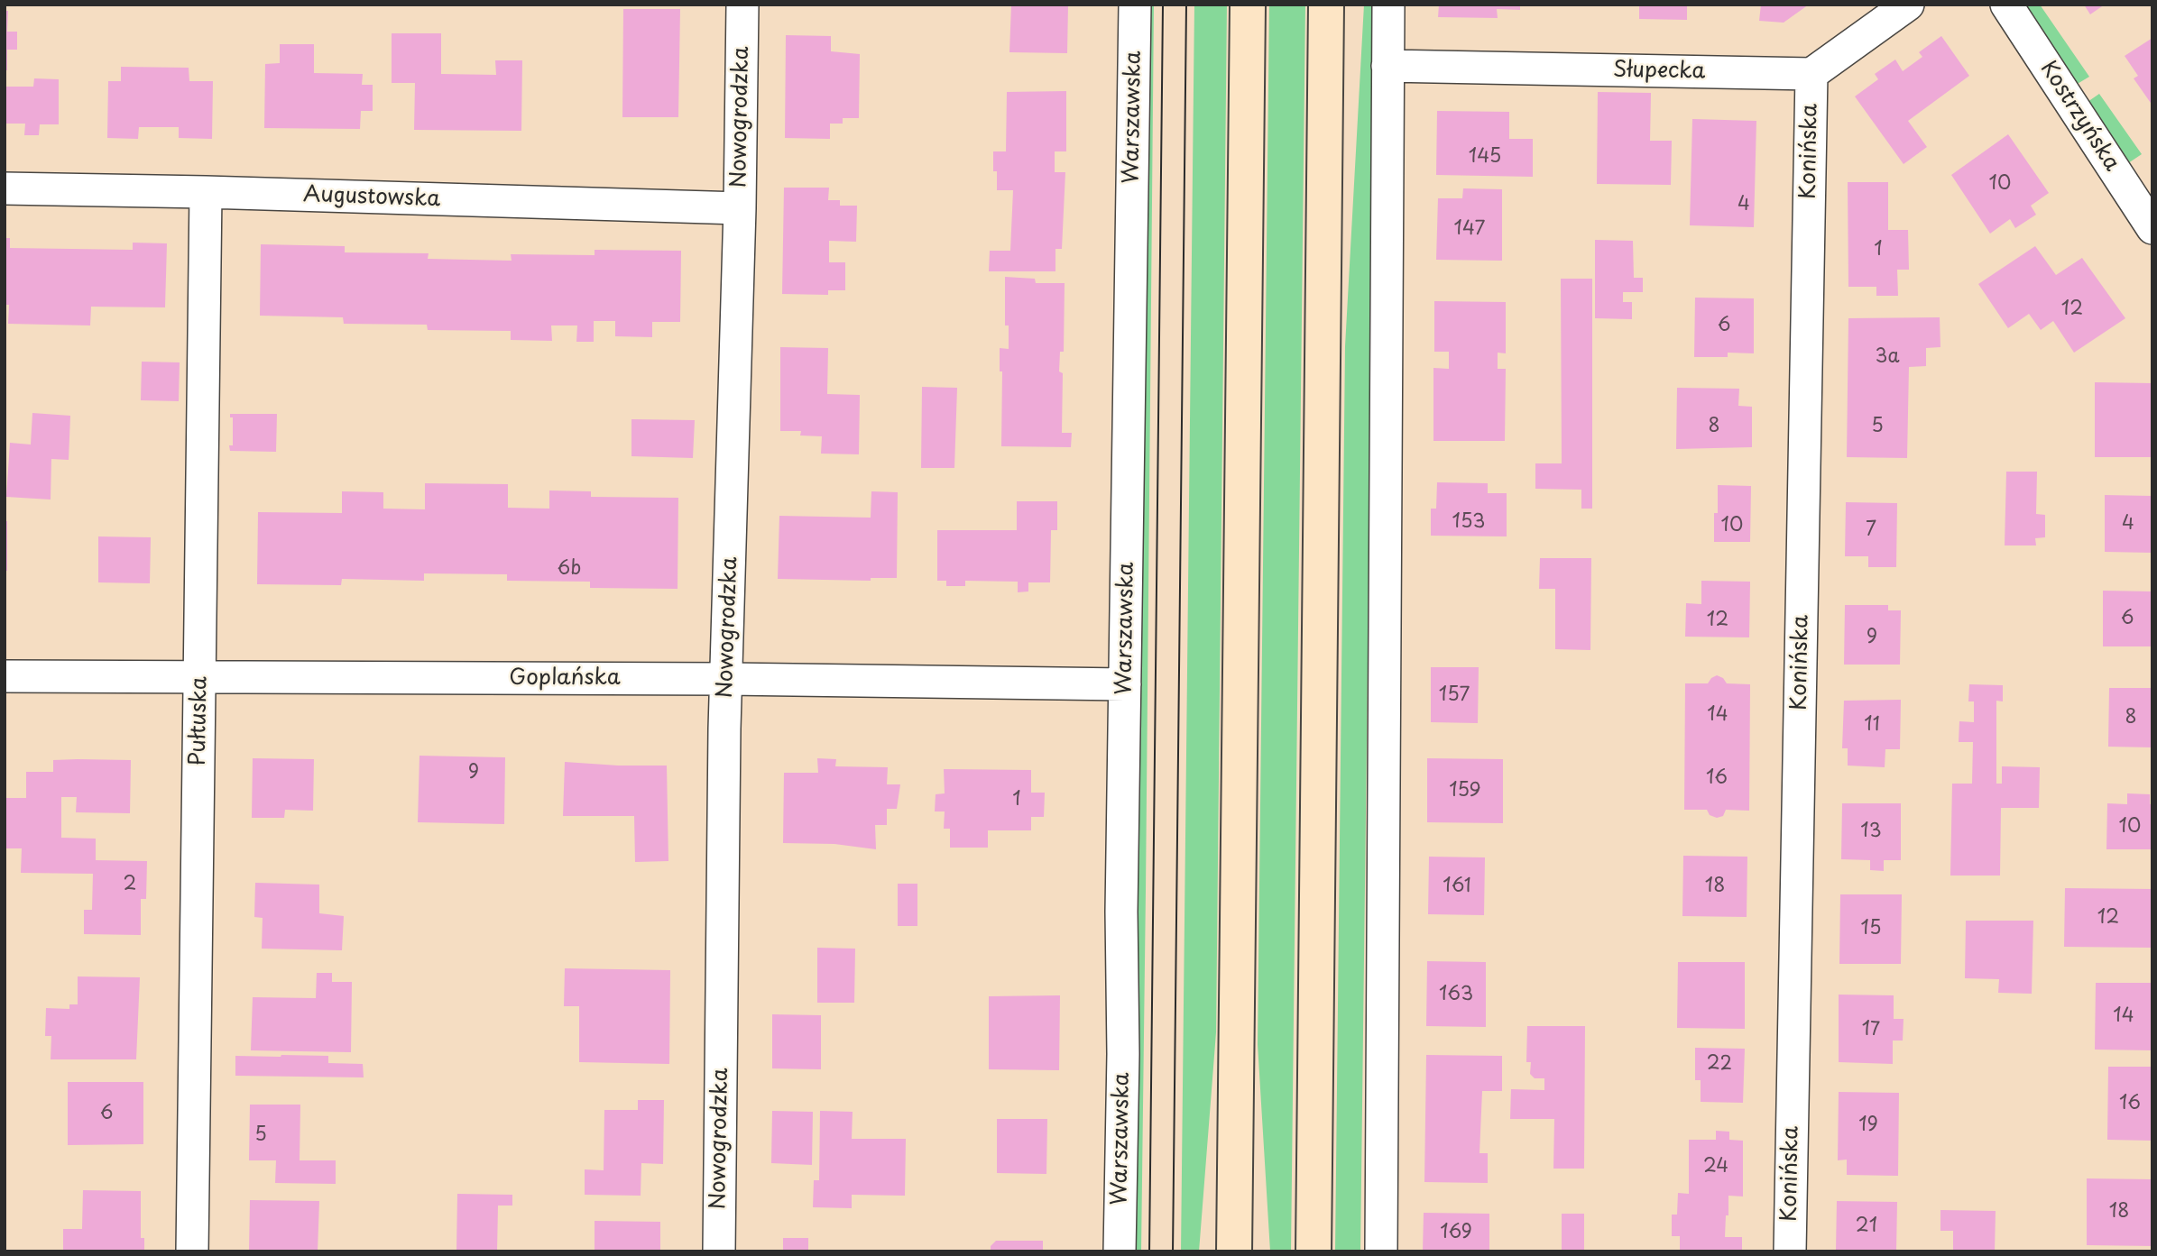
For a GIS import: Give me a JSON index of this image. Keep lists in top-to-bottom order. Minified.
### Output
{"streets":{"street":["Słupecka","Kostrzyńska","Nowogrodzka","Warszawska","Konińska","Augustowska","Goplańska","Pułtuska"]},"crossings":[["Słupecka","Konińska"],["Nowogrodzka","Augustowska"],["Nowogrodzka","Goplańska"],["Warszawska","Goplańska"],["Augustowska","Pułtuska"],["Goplańska","Pułtuska"]],"house_numbers":["145","10","4","147","1","12","6","3a","8","5","153","4","10","7","6b","6","12","9","157","14","8","11","9","16","159","1","10","13","2","161","18","12","15","163","14","17","22","16","6","19","5","24","18","21","169"]}
